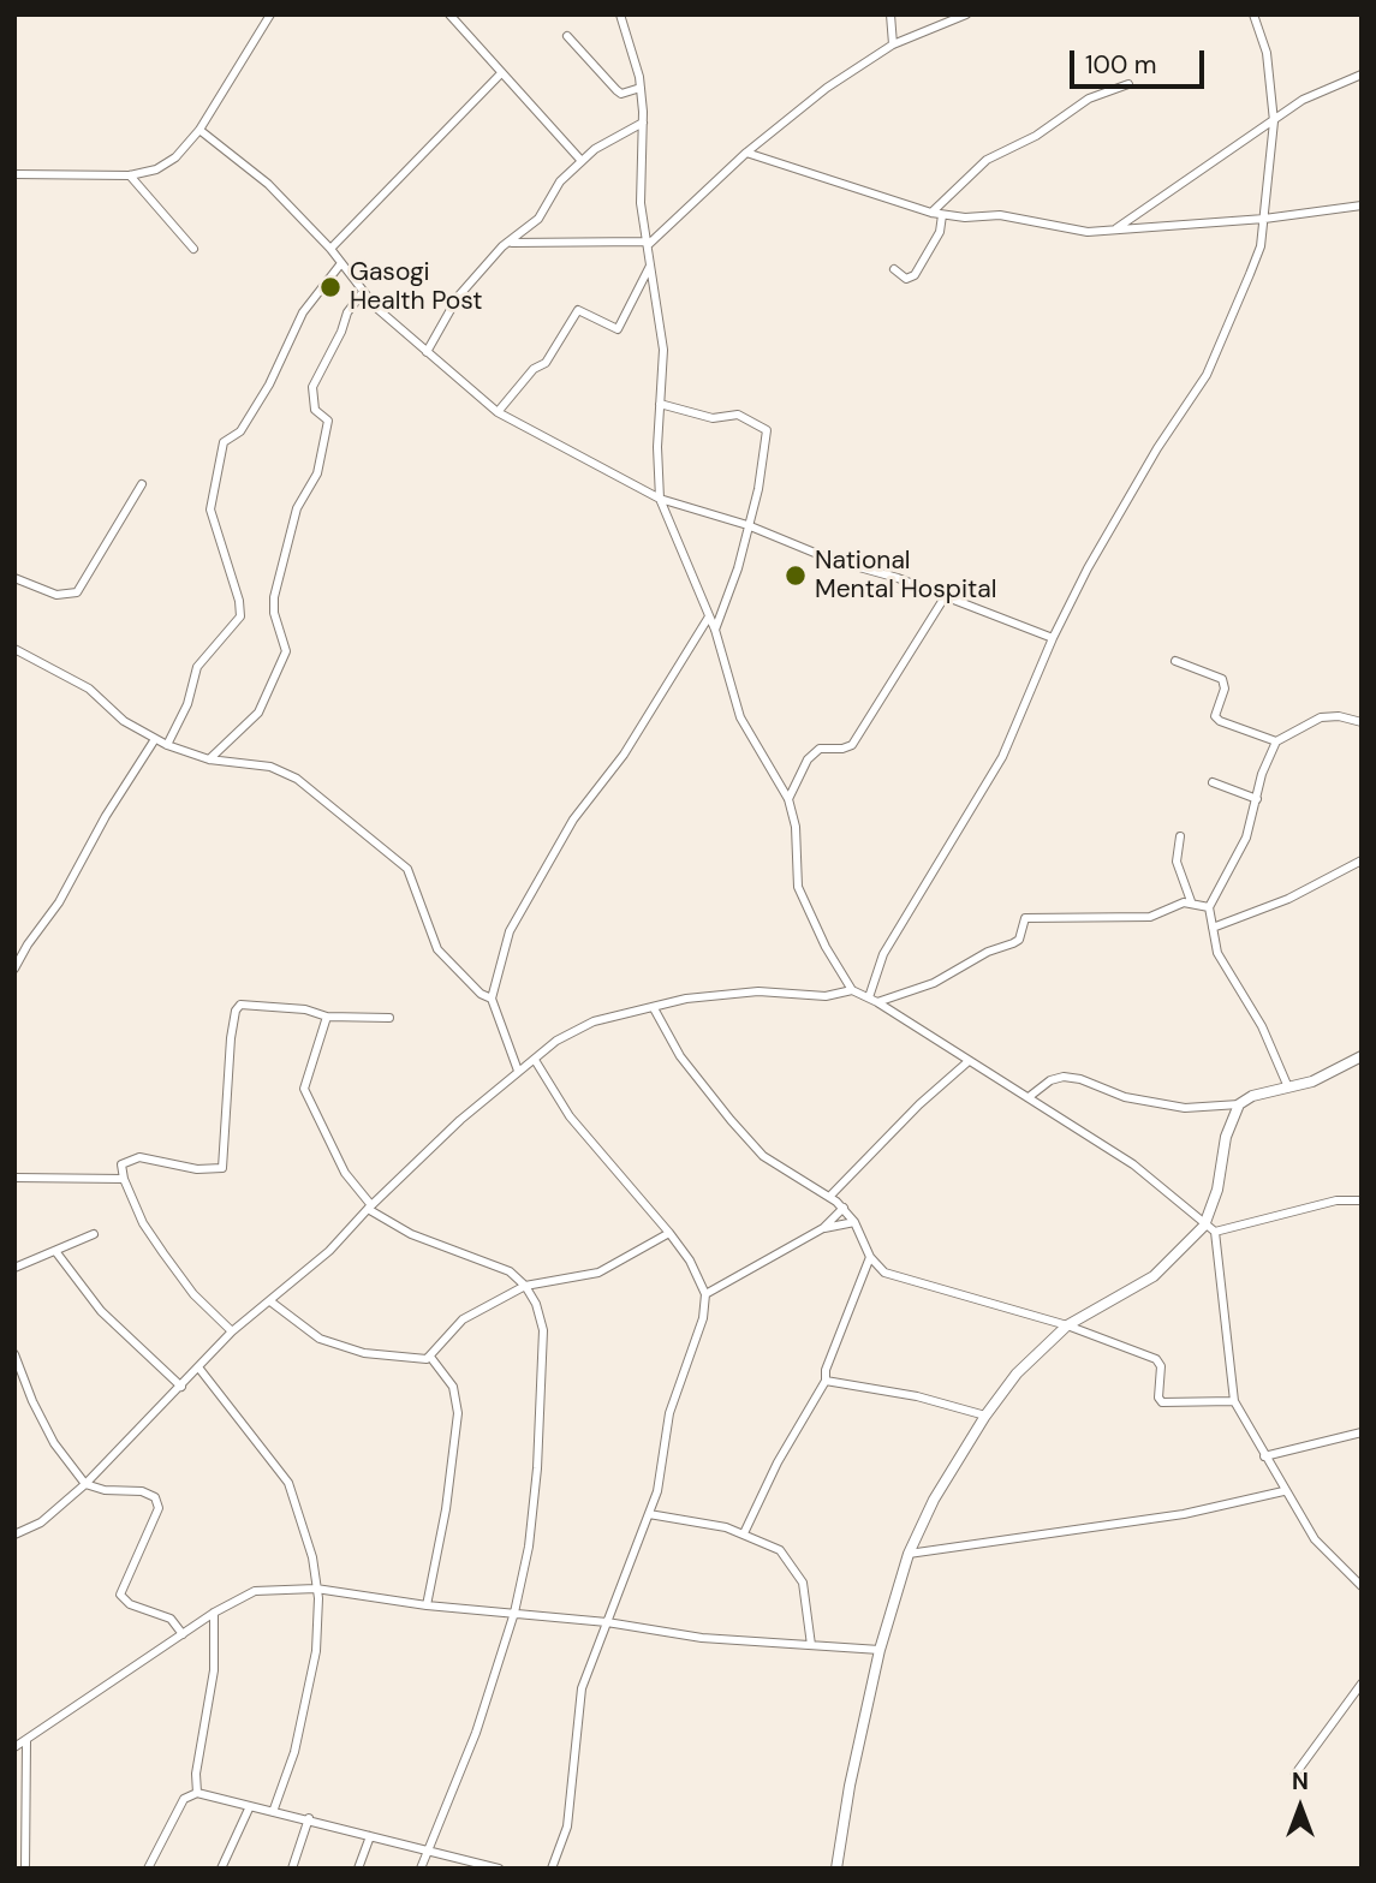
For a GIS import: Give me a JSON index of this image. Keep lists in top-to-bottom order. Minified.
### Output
{"places":["Gasogi Health Post","National Mental Hospital"],"scale_bar":"100 m","north":"top"}
